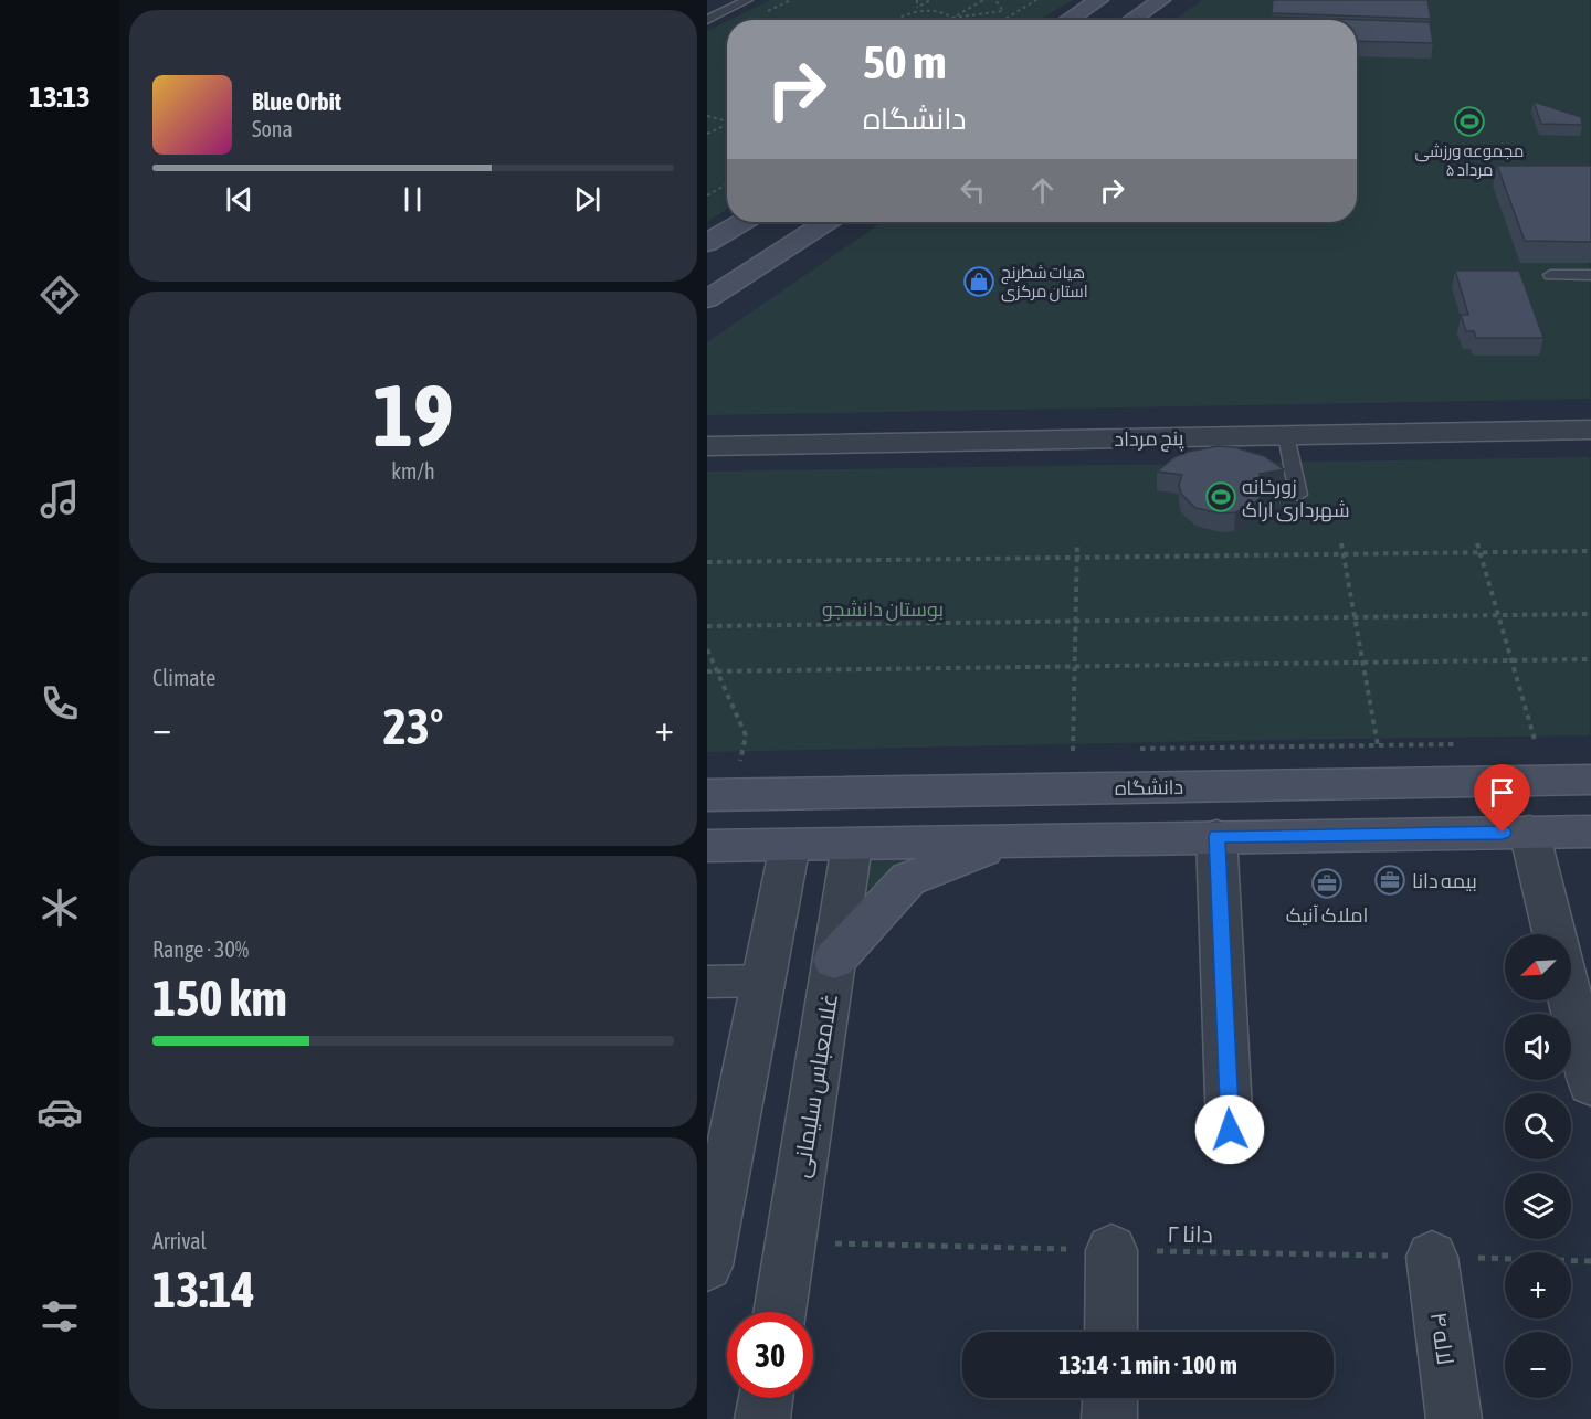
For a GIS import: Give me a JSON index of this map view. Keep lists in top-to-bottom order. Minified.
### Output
{"streets":{"main road":["دانشگاه"],"street":["پنج مرداد","غلامعباس سلیمانی","لاله ۴"],"path":["دانا ۲"]},"crossings":[["غلامعباس سلیمانی","دانا ۲"],["دانا ۲","لاله ۴"]],"parks":["بوستان دانشجو"],"places":{"sports":["مجموعه ورزشی ۵ مرداد","زورخانه شهرداری اراک"],"shop":["هیات شطرنج استان مرکزی"],"office":["بیمه دانا","املاک آنیک"]},"north":"bottom left","page":{"tabs":"13:13","turn":["50 m","دانشگاه"],"song":["Blue Orbit","Sona"],"tile":[["19","km/h"],"Climate",["Range · 30%","150 km"],["Arrival","13:14"]],"heat":["−","23°","+"],"map_buttons":["+","−"],"limit":"30","trip":"13:14 · 1 min · 100 m"}}
